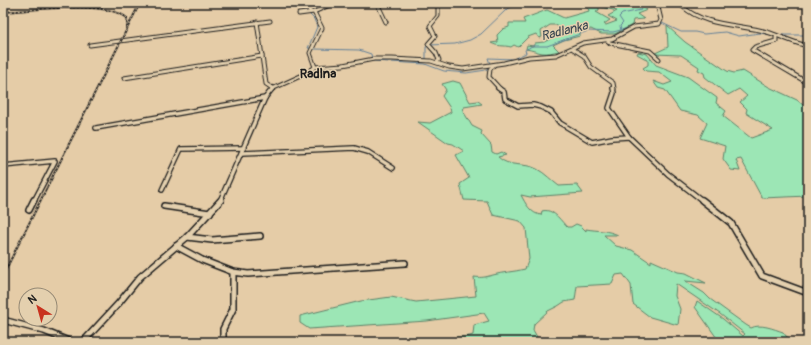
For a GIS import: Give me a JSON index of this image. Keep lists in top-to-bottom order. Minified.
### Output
{"districts":["Radlna"],"water":["Radlanka"],"north":"top left"}
